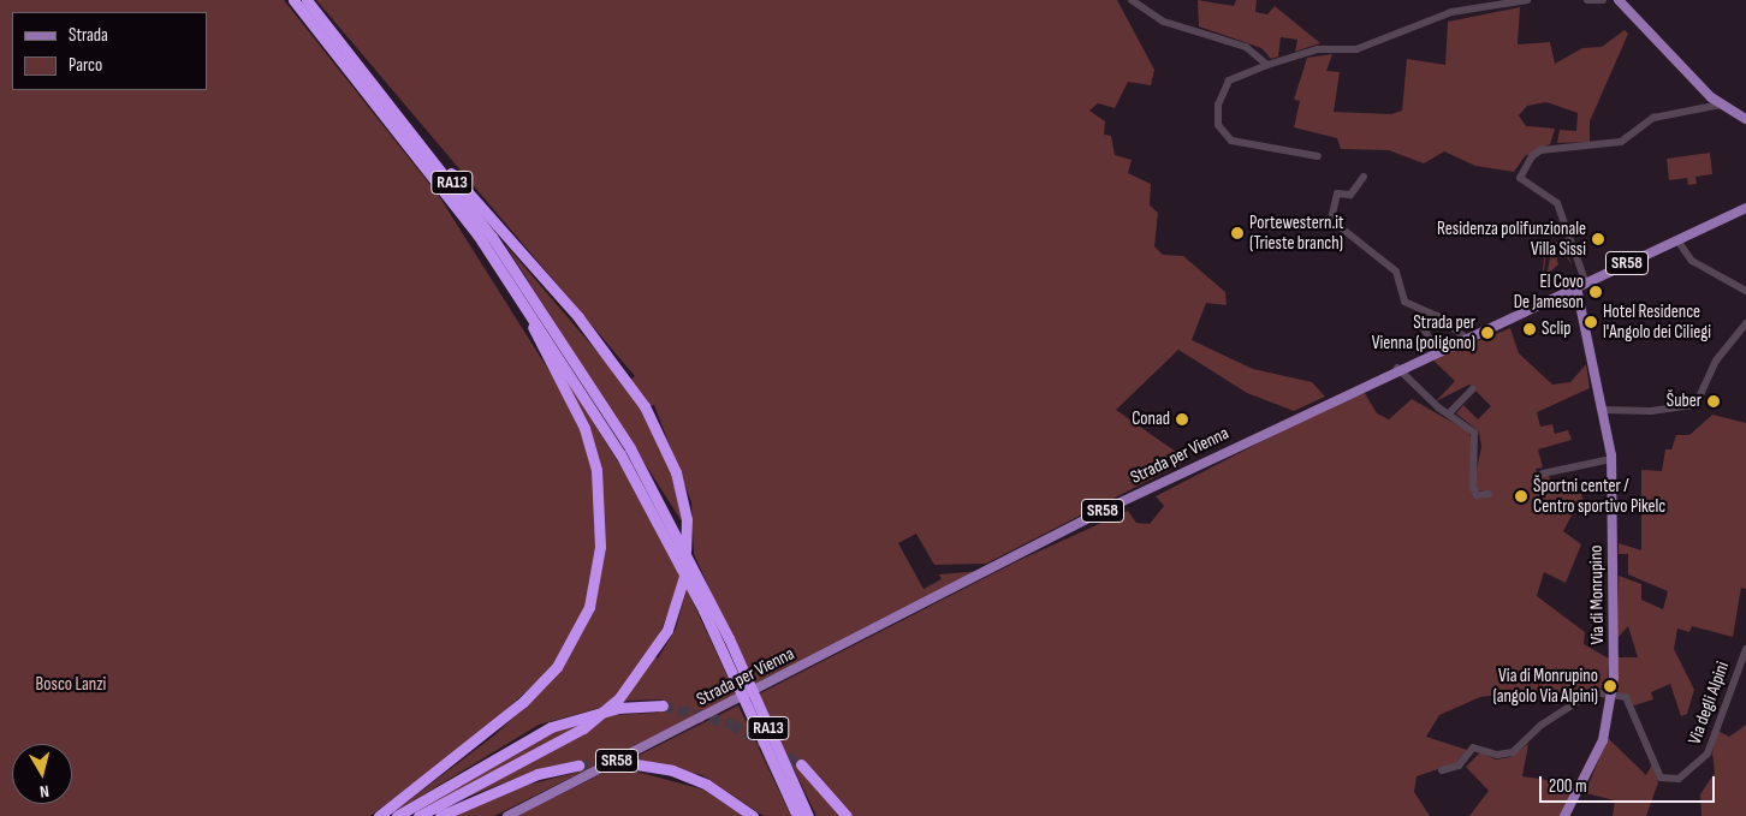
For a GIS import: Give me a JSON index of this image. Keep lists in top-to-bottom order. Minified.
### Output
{"streets":{"highway":["RA13"],"main road":["SR58","Strada per Vienna","Via di Monrupino"],"street":["Via degli Alpini"]},"crossings":[["Strada per Vienna","Via di Monrupino"],["Via di Monrupino","Via degli Alpini"]],"parks":["Bosco Lanzi"],"places":["Portewestern.it (Trieste branch)","Residenza polifunzionale Villa Sissi","El Covo De Jameson","Hotel Residence l'Angolo dei Ciliegi","Sclip","Strada per Vienna (poligono)","Šuber","Conad","Športni center / Centro sportivo Pikelc","Via di Monrupino (angolo Via Alpini)"],"legend":["Strada","Parco"],"scale_bar":"200 m","north":"bottom"}
